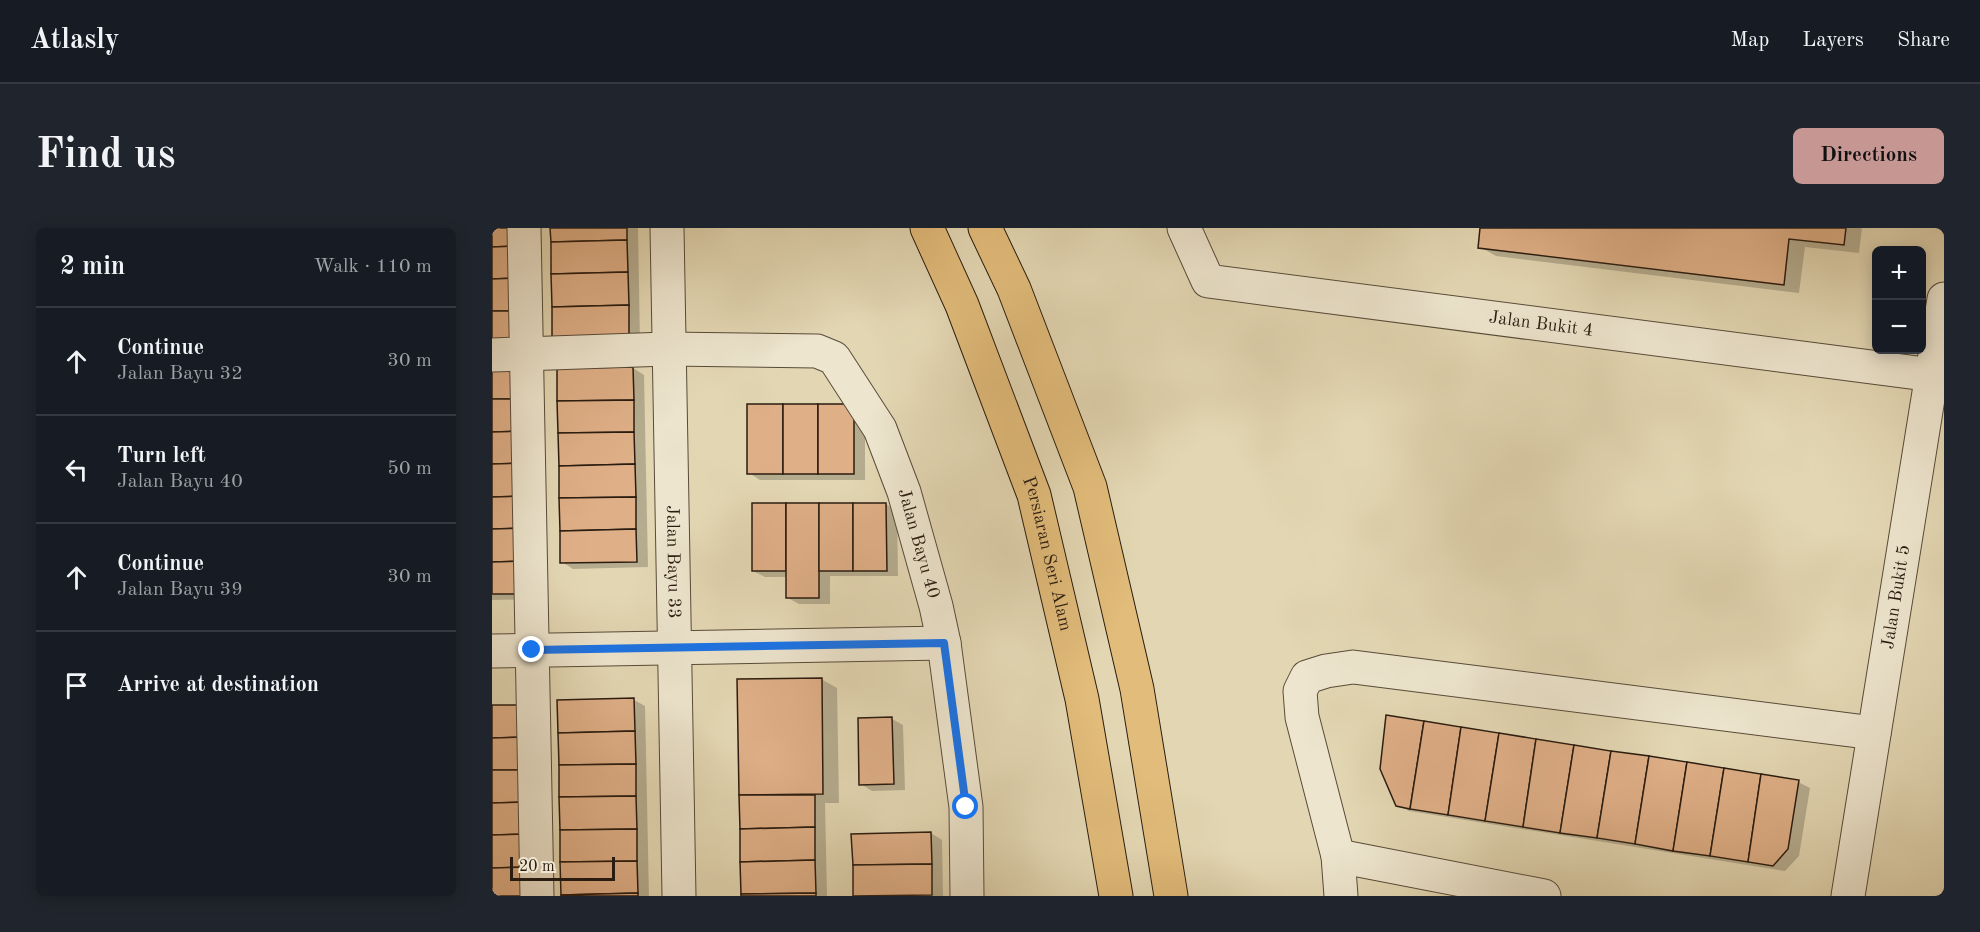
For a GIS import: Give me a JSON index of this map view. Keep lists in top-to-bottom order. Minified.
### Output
{"streets":{"main road":["Persiaran Seri Alam"],"street":["Jalan Bukit 4","Jalan Bayu 40","Jalan Bayu 33","Jalan Bukit 5"]},"crossings":[["Jalan Bukit 4","Jalan Bukit 5"],["Jalan Bayu 40","Jalan Bayu 33"]],"scale_bar":"20 m","page":{"header":"Atlasly","nav":["Map","Layers","Share"],"buttons":"Directions","title":"Find us","heading":["2 min","Walk · 110 m"],"map_buttons":["+","−"],"list":[["Continue","Jalan Bayu 32","30 m"],["Turn left","Jalan Bayu 40","50 m"],["Continue","Jalan Bayu 39","30 m"],"Arrive at destination"],"scale":"20 m"}}
